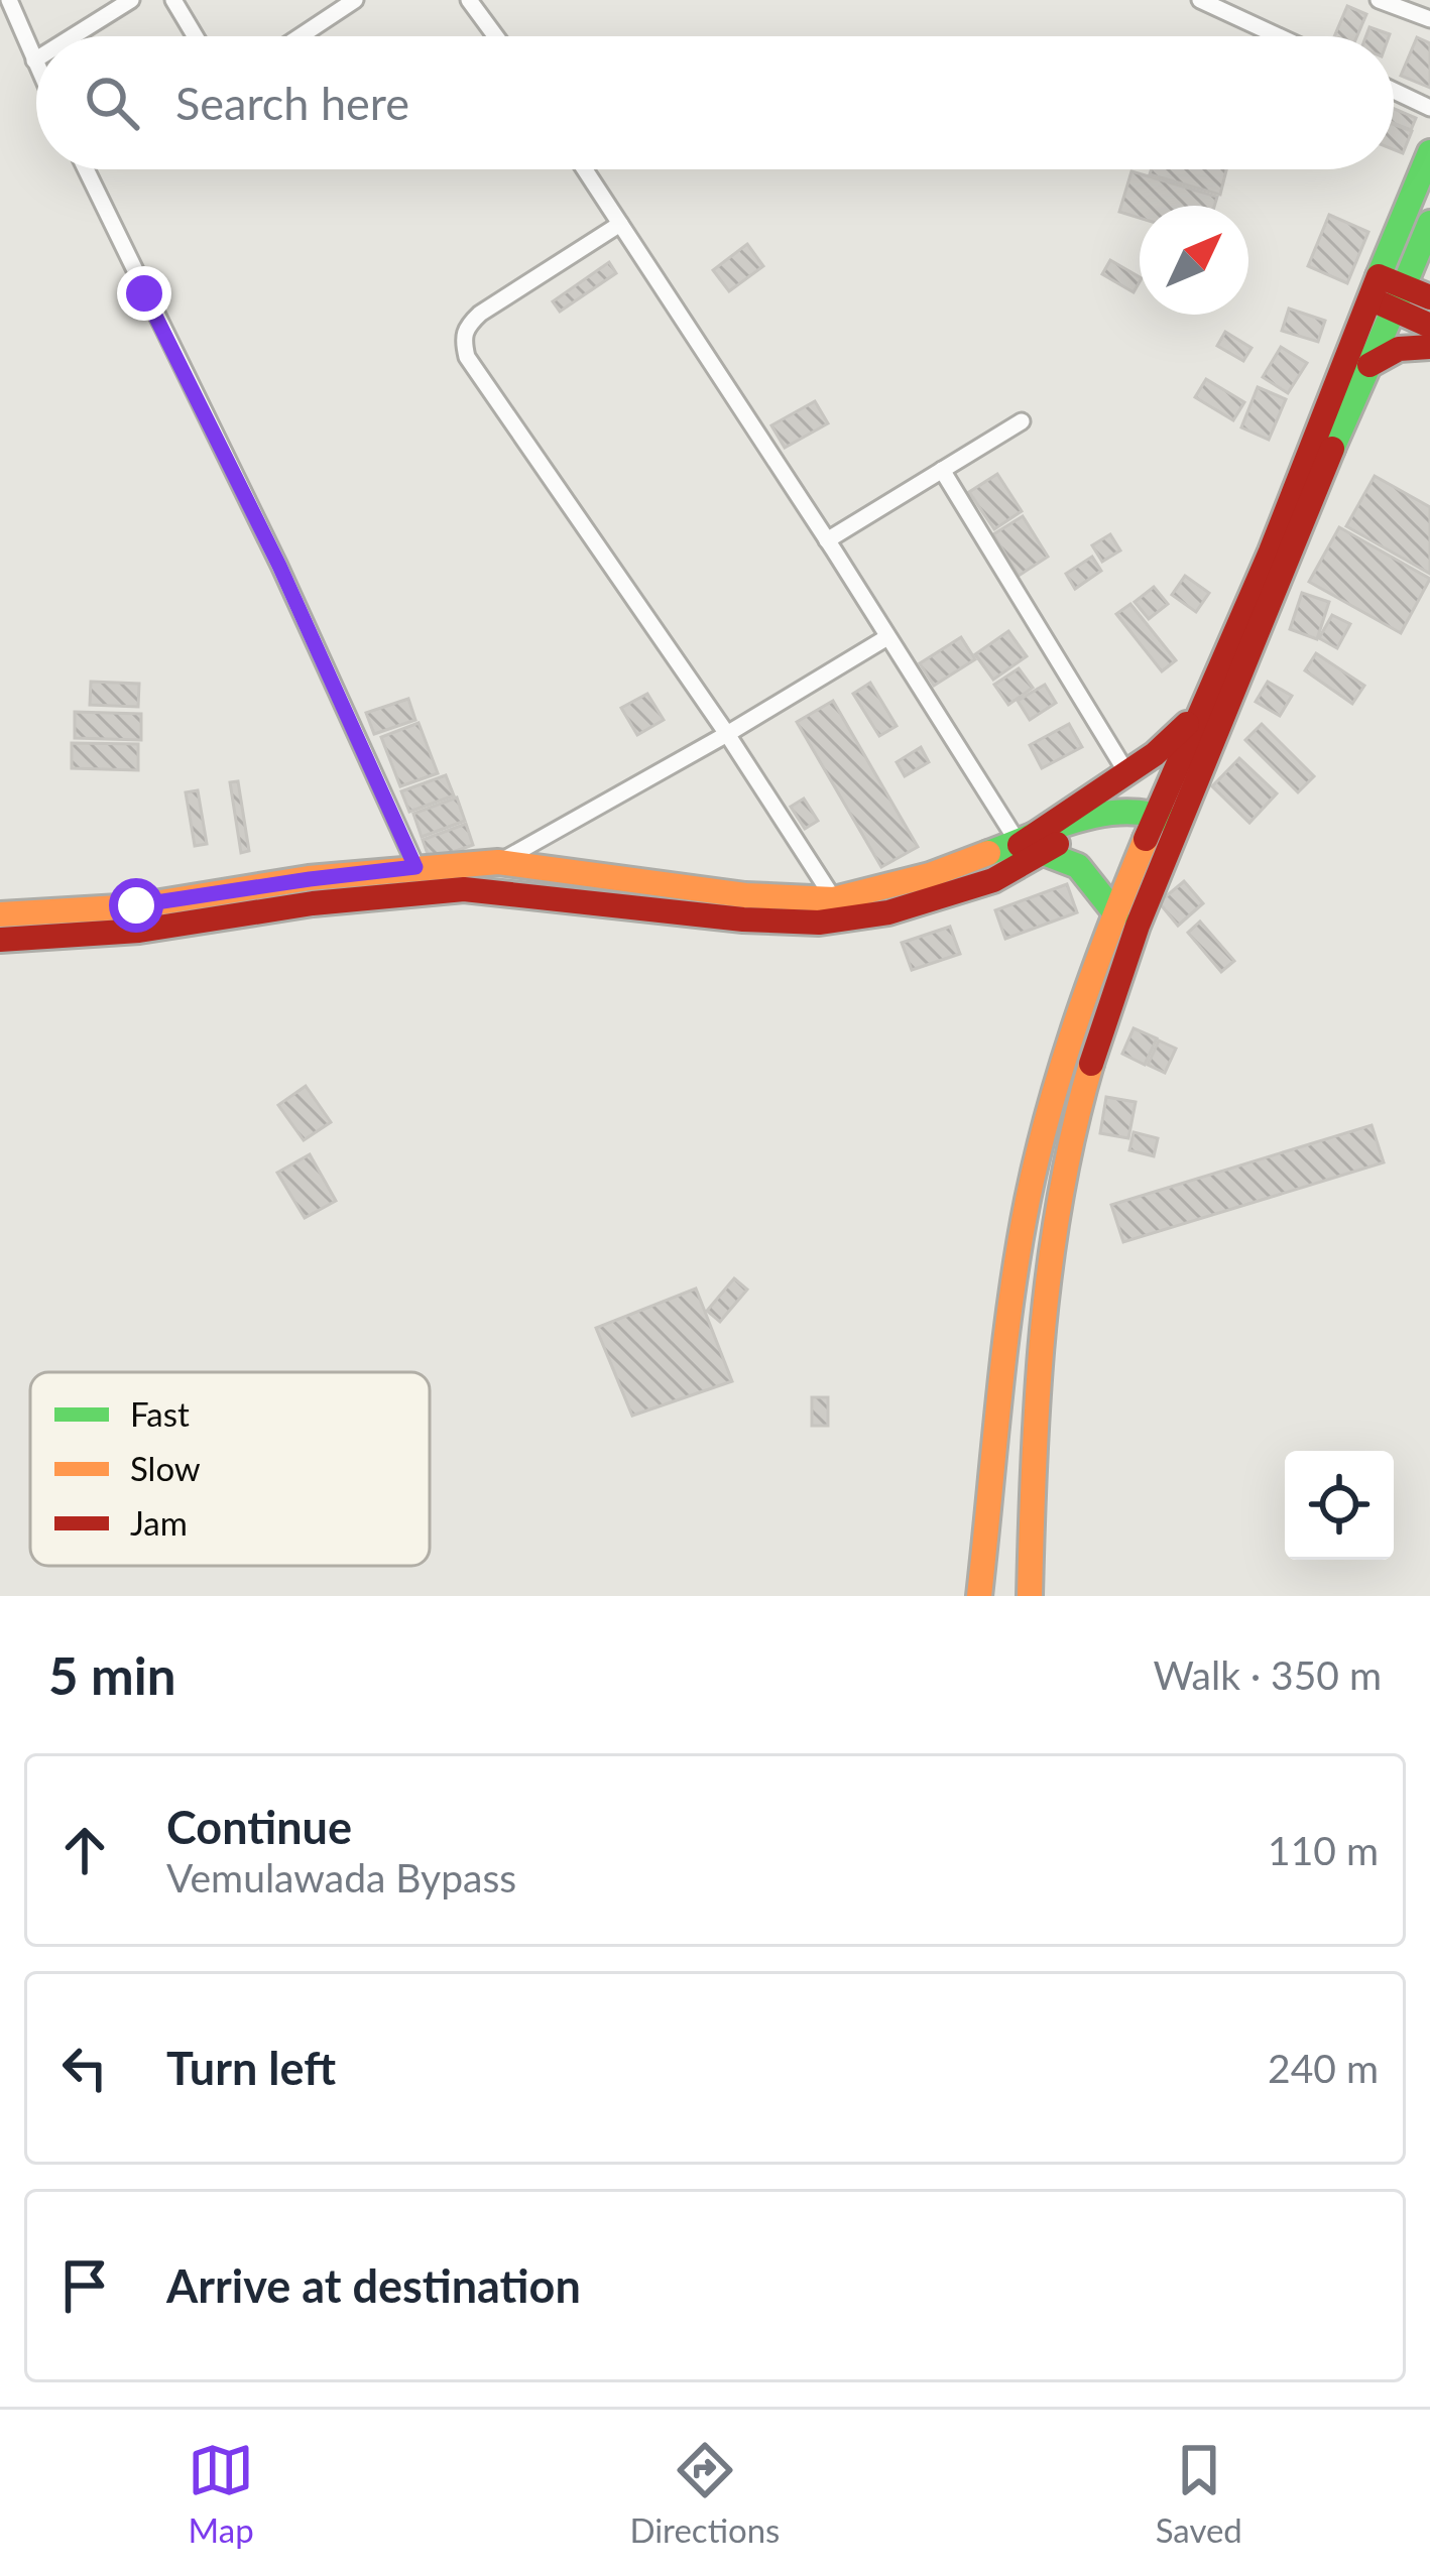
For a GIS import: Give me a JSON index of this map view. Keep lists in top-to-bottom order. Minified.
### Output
{"legend":["Fast","Slow","Jam"],"north":"top right","page":{"search":"Search here","heading":["5 min","Walk · 350 m"],"list":[["Continue","Vemulawada Bypass","110 m"],["Turn left","240 m"],"Arrive at destination"],"nav":["Map","Directions","Saved"]}}
